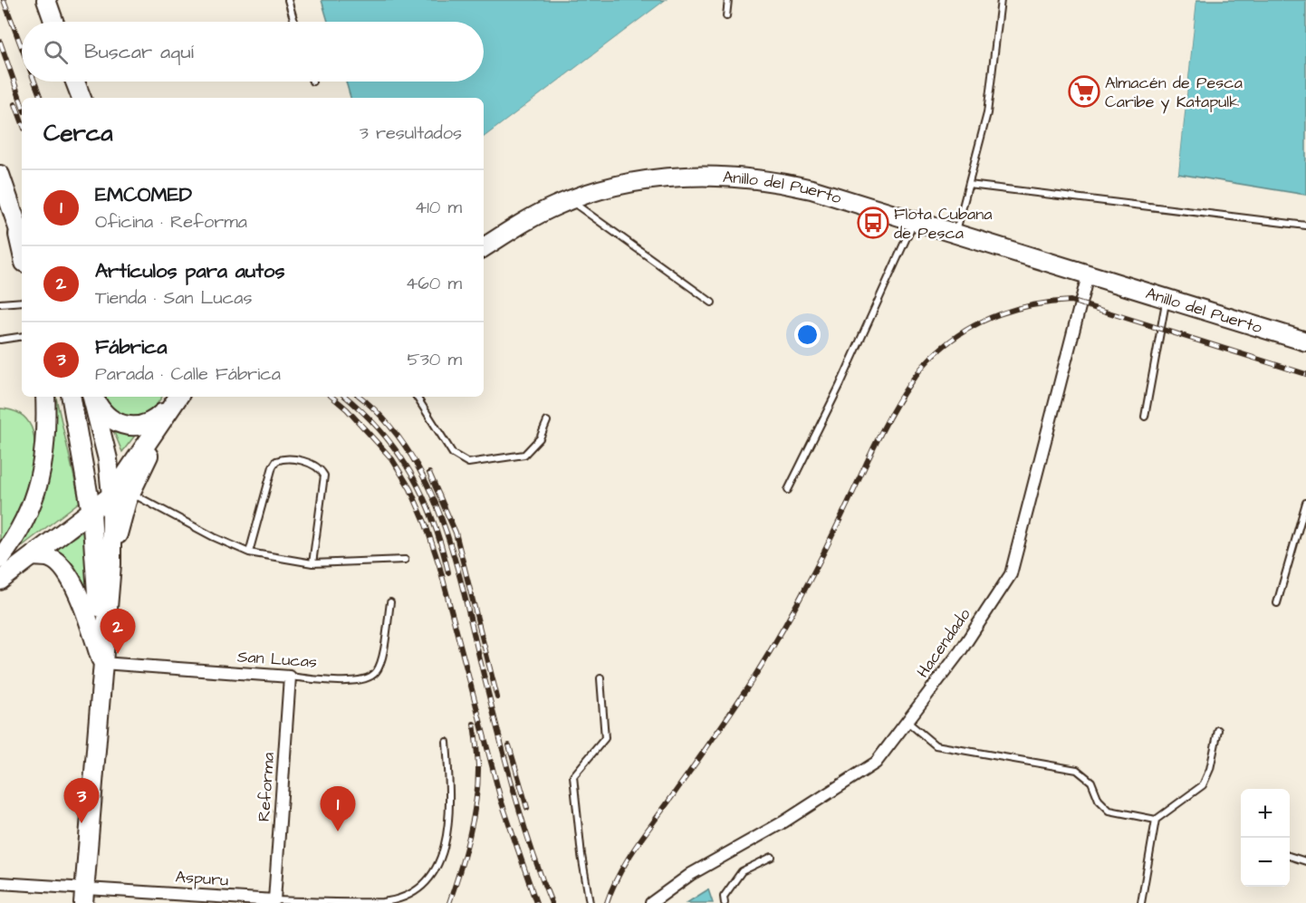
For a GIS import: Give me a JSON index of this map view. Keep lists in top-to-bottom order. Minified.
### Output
{"streets":{"main road":["Anillo del Puerto"],"street":["Hacendado","San Lucas","Reforma","Aspuru"]},"crossings":[["Anillo del Puerto","Hacendado"],["San Lucas","Reforma"],["Reforma","Aspuru"]],"places":{"supermarket":["Almacén de Pesca Caribe y Katapulk"],"bus stop":["Flota Cubana de Pesca"]},"page":{"search":"Buscar aquí","heading":["Cerca","3 resultados"],"list":[{"mark":"1","name":"EMCOMED","note":"Oficina · Reforma","value":"410 m"},{"mark":"2","name":"Artículos para autos","note":"Tienda · San Lucas","value":"460 m"},{"mark":"3","name":"Fábrica","note":"Parada · Calle Fábrica","value":"530 m"}],"pins":["2","3","1"],"map_buttons":["+","−"]}}
